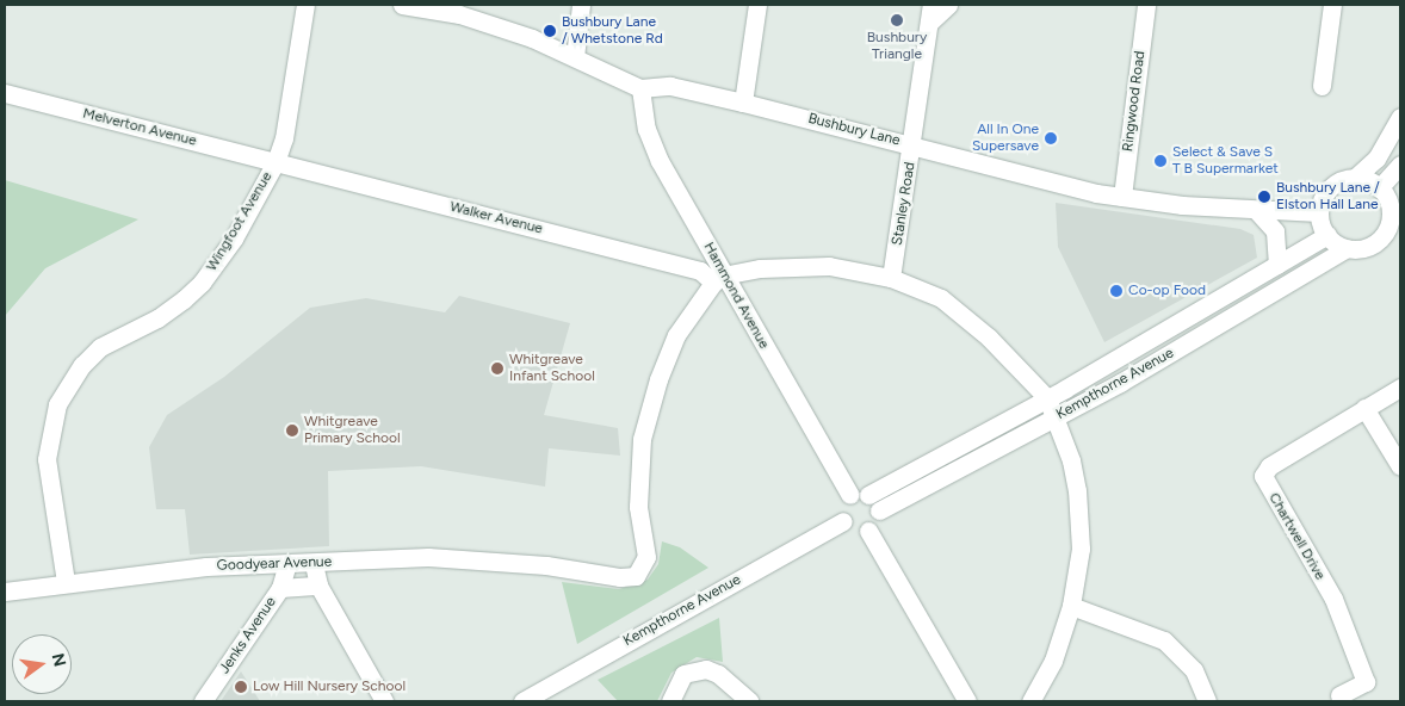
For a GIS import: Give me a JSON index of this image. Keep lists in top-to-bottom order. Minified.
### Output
{"streets":{"street":["Ringwood Road","Melverton Avenue","Bushbury Lane","Stanley Road","Walker Avenue","Wingfoot Avenue","Hammond Avenue","Kempthorne Avenue","Chartwell Drive","Goodyear Avenue","Jenks Avenue"]},"crossings":[["Ringwood Road","Bushbury Lane"],["Melverton Avenue","Walker Avenue"],["Melverton Avenue","Wingfoot Avenue"],["Bushbury Lane","Stanley Road"],["Bushbury Lane","Hammond Avenue"],["Bushbury Lane","Kempthorne Avenue"],["Walker Avenue","Wingfoot Avenue"],["Walker Avenue","Hammond Avenue"],["Walker Avenue","Goodyear Avenue"],["Wingfoot Avenue","Goodyear Avenue"],["Hammond Avenue","Kempthorne Avenue"],["Hammond Avenue","Goodyear Avenue"],["Goodyear Avenue","Jenks Avenue"]],"places":["Bushbury Triangle","Bushbury Lane / Whetstone Rd","All In One Supersave","Select & Save S T B Supermarket","Bushbury Lane / Elston Hall Lane","Co-op Food","Whitgreave Infant School","Whitgreave Primary School","Low Hill Nursery School"],"north":"right"}
